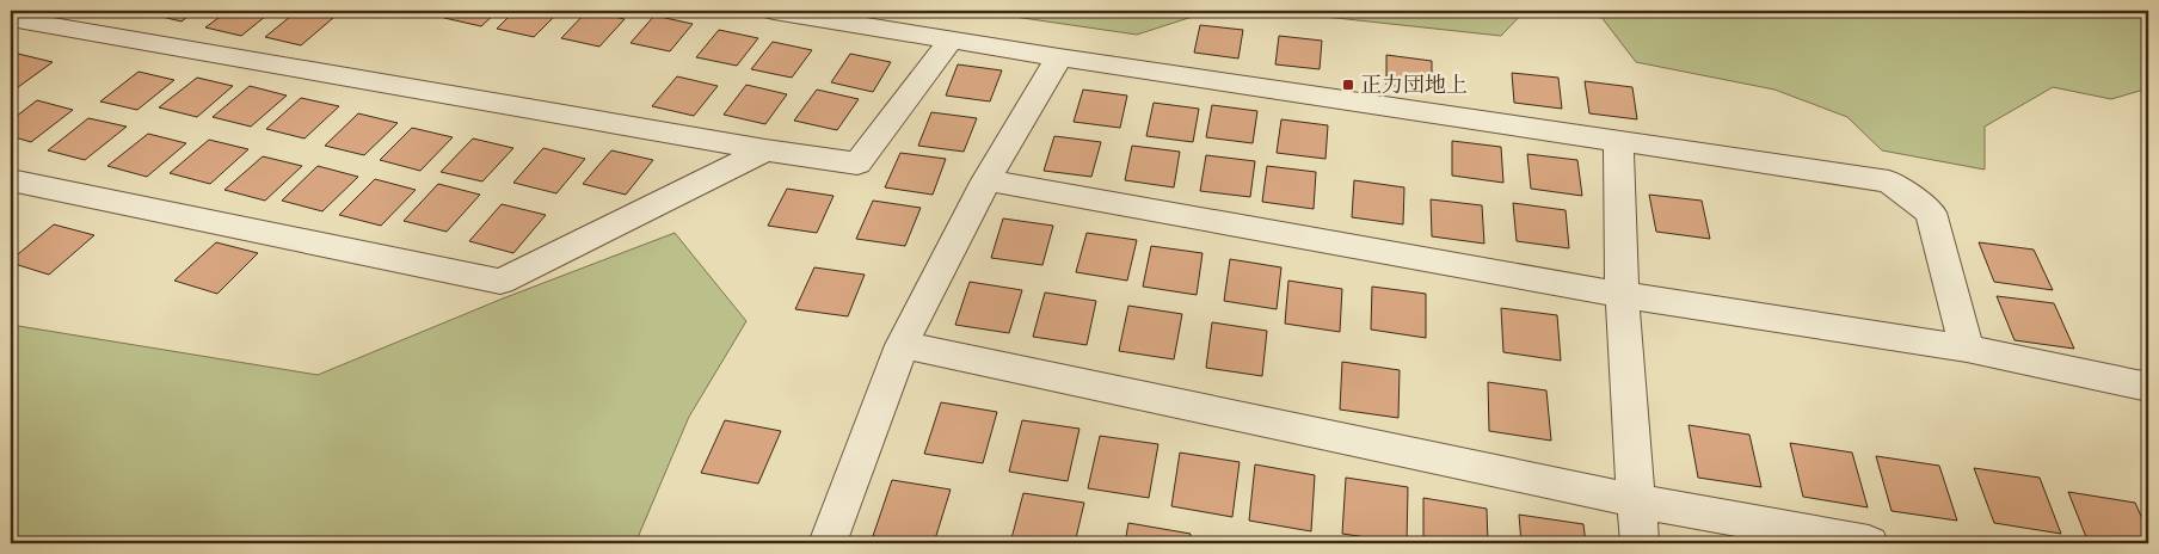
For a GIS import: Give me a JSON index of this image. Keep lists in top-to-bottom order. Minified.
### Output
{"places":{"transit":["正力団地上"]}}
